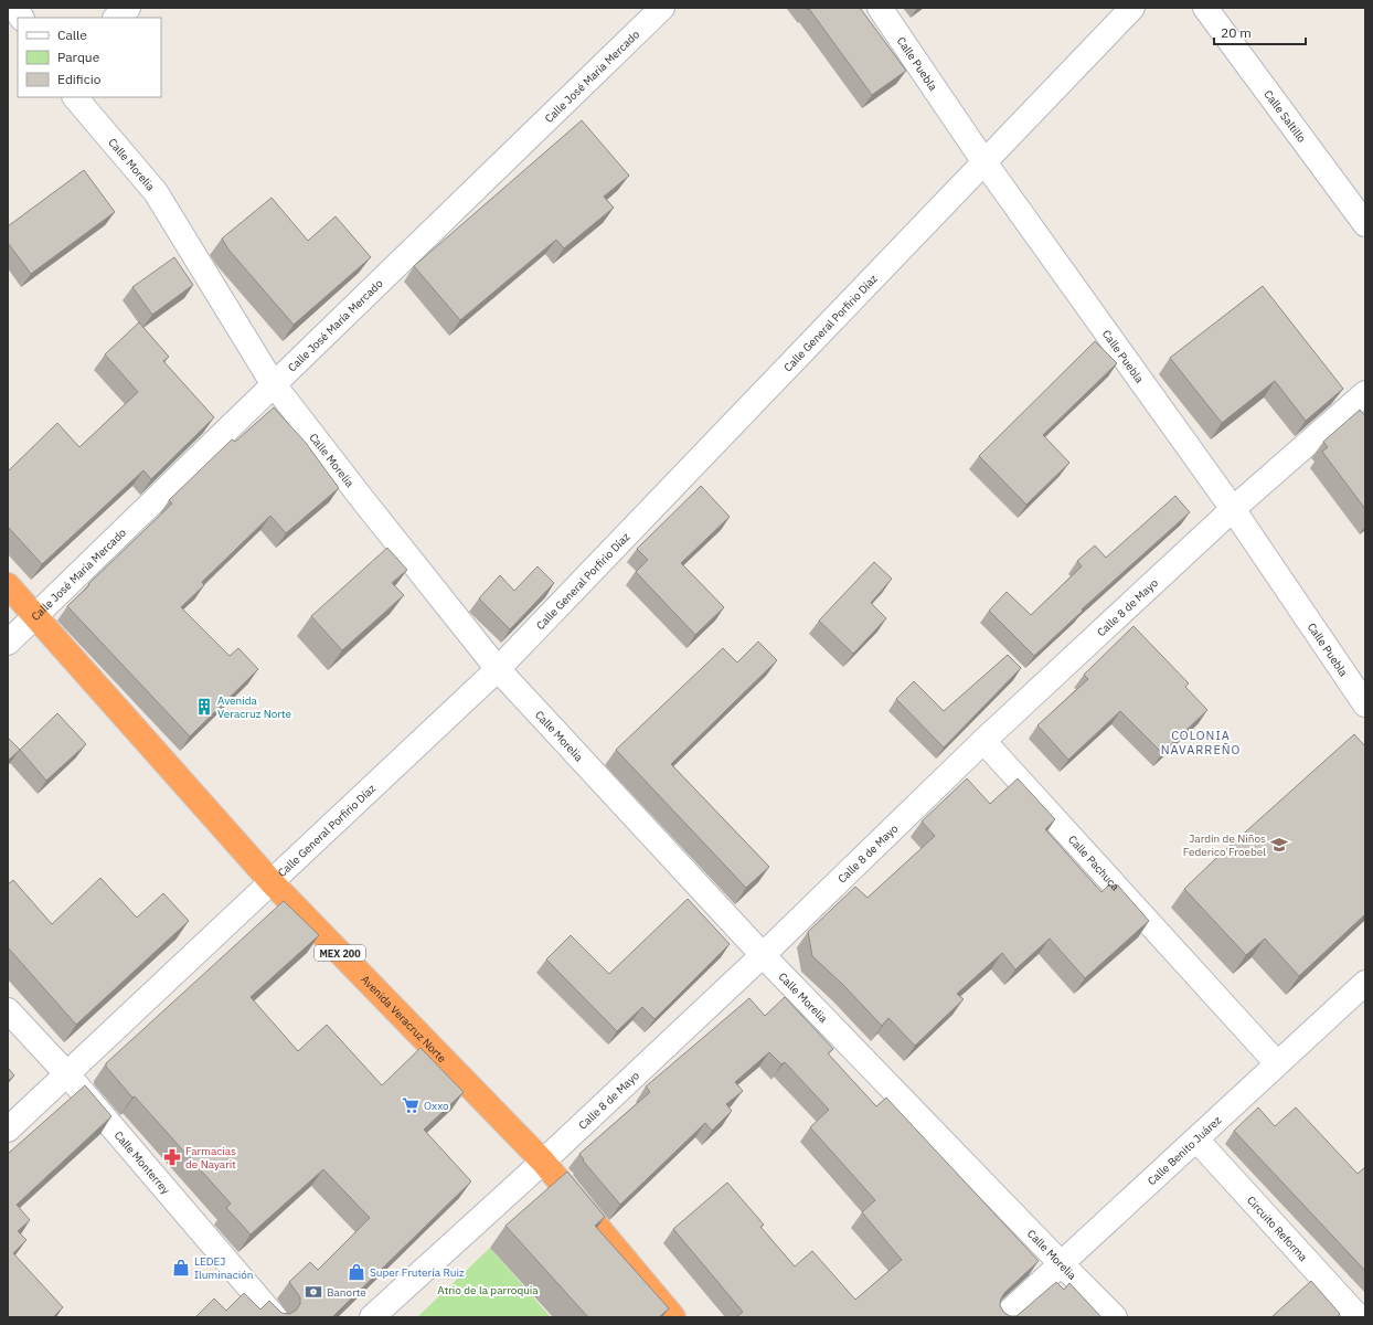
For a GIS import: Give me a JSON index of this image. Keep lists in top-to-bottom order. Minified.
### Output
{"streets":{"highway":["MEX 200","Avenida Veracruz Norte"],"street":["Calle Puebla","Calle José María Mercado","Calle Saltillo","Calle Morelia","Calle General Porfirio Díaz","Calle 8 de Mayo","Calle Pachuca","Calle Benito Juárez","Calle Monterrey","Circuito Reforma"]},"crossings":[["Calle Puebla","Calle General Porfirio Díaz"],["Calle Puebla","Calle 8 de Mayo"],["Calle José María Mercado","Calle Morelia"],["Calle José María Mercado","Avenida Veracruz Norte"],["Calle Morelia","Calle General Porfirio Díaz"],["Calle Morelia","Calle 8 de Mayo"],["Calle Morelia","Calle Benito Juárez"],["Calle General Porfirio Díaz","Avenida Veracruz Norte"],["Calle General Porfirio Díaz","Calle Monterrey"],["Calle 8 de Mayo","Calle Pachuca"],["Calle 8 de Mayo","Avenida Veracruz Norte"],["Calle Pachuca","Calle Benito Juárez"],["Calle Benito Juárez","Circuito Reforma"]],"districts":["COLONIA NAVARREÑO"],"parks":["Atrio de la parroquia"],"places":{"building":["Avenida Veracruz Norte"],"school or university":["Jardín de Niños Federico Froebel"],"supermarket":["Oxxo"],"pharmacy":["Farmacias de Nayarit"],"shop":["LEDEJ Iluminación","Super Frutería Ruiz"],"bank":["Banorte"]},"legend":["Calle","Parque","Edificio"],"scale_bar":"20 m"}
